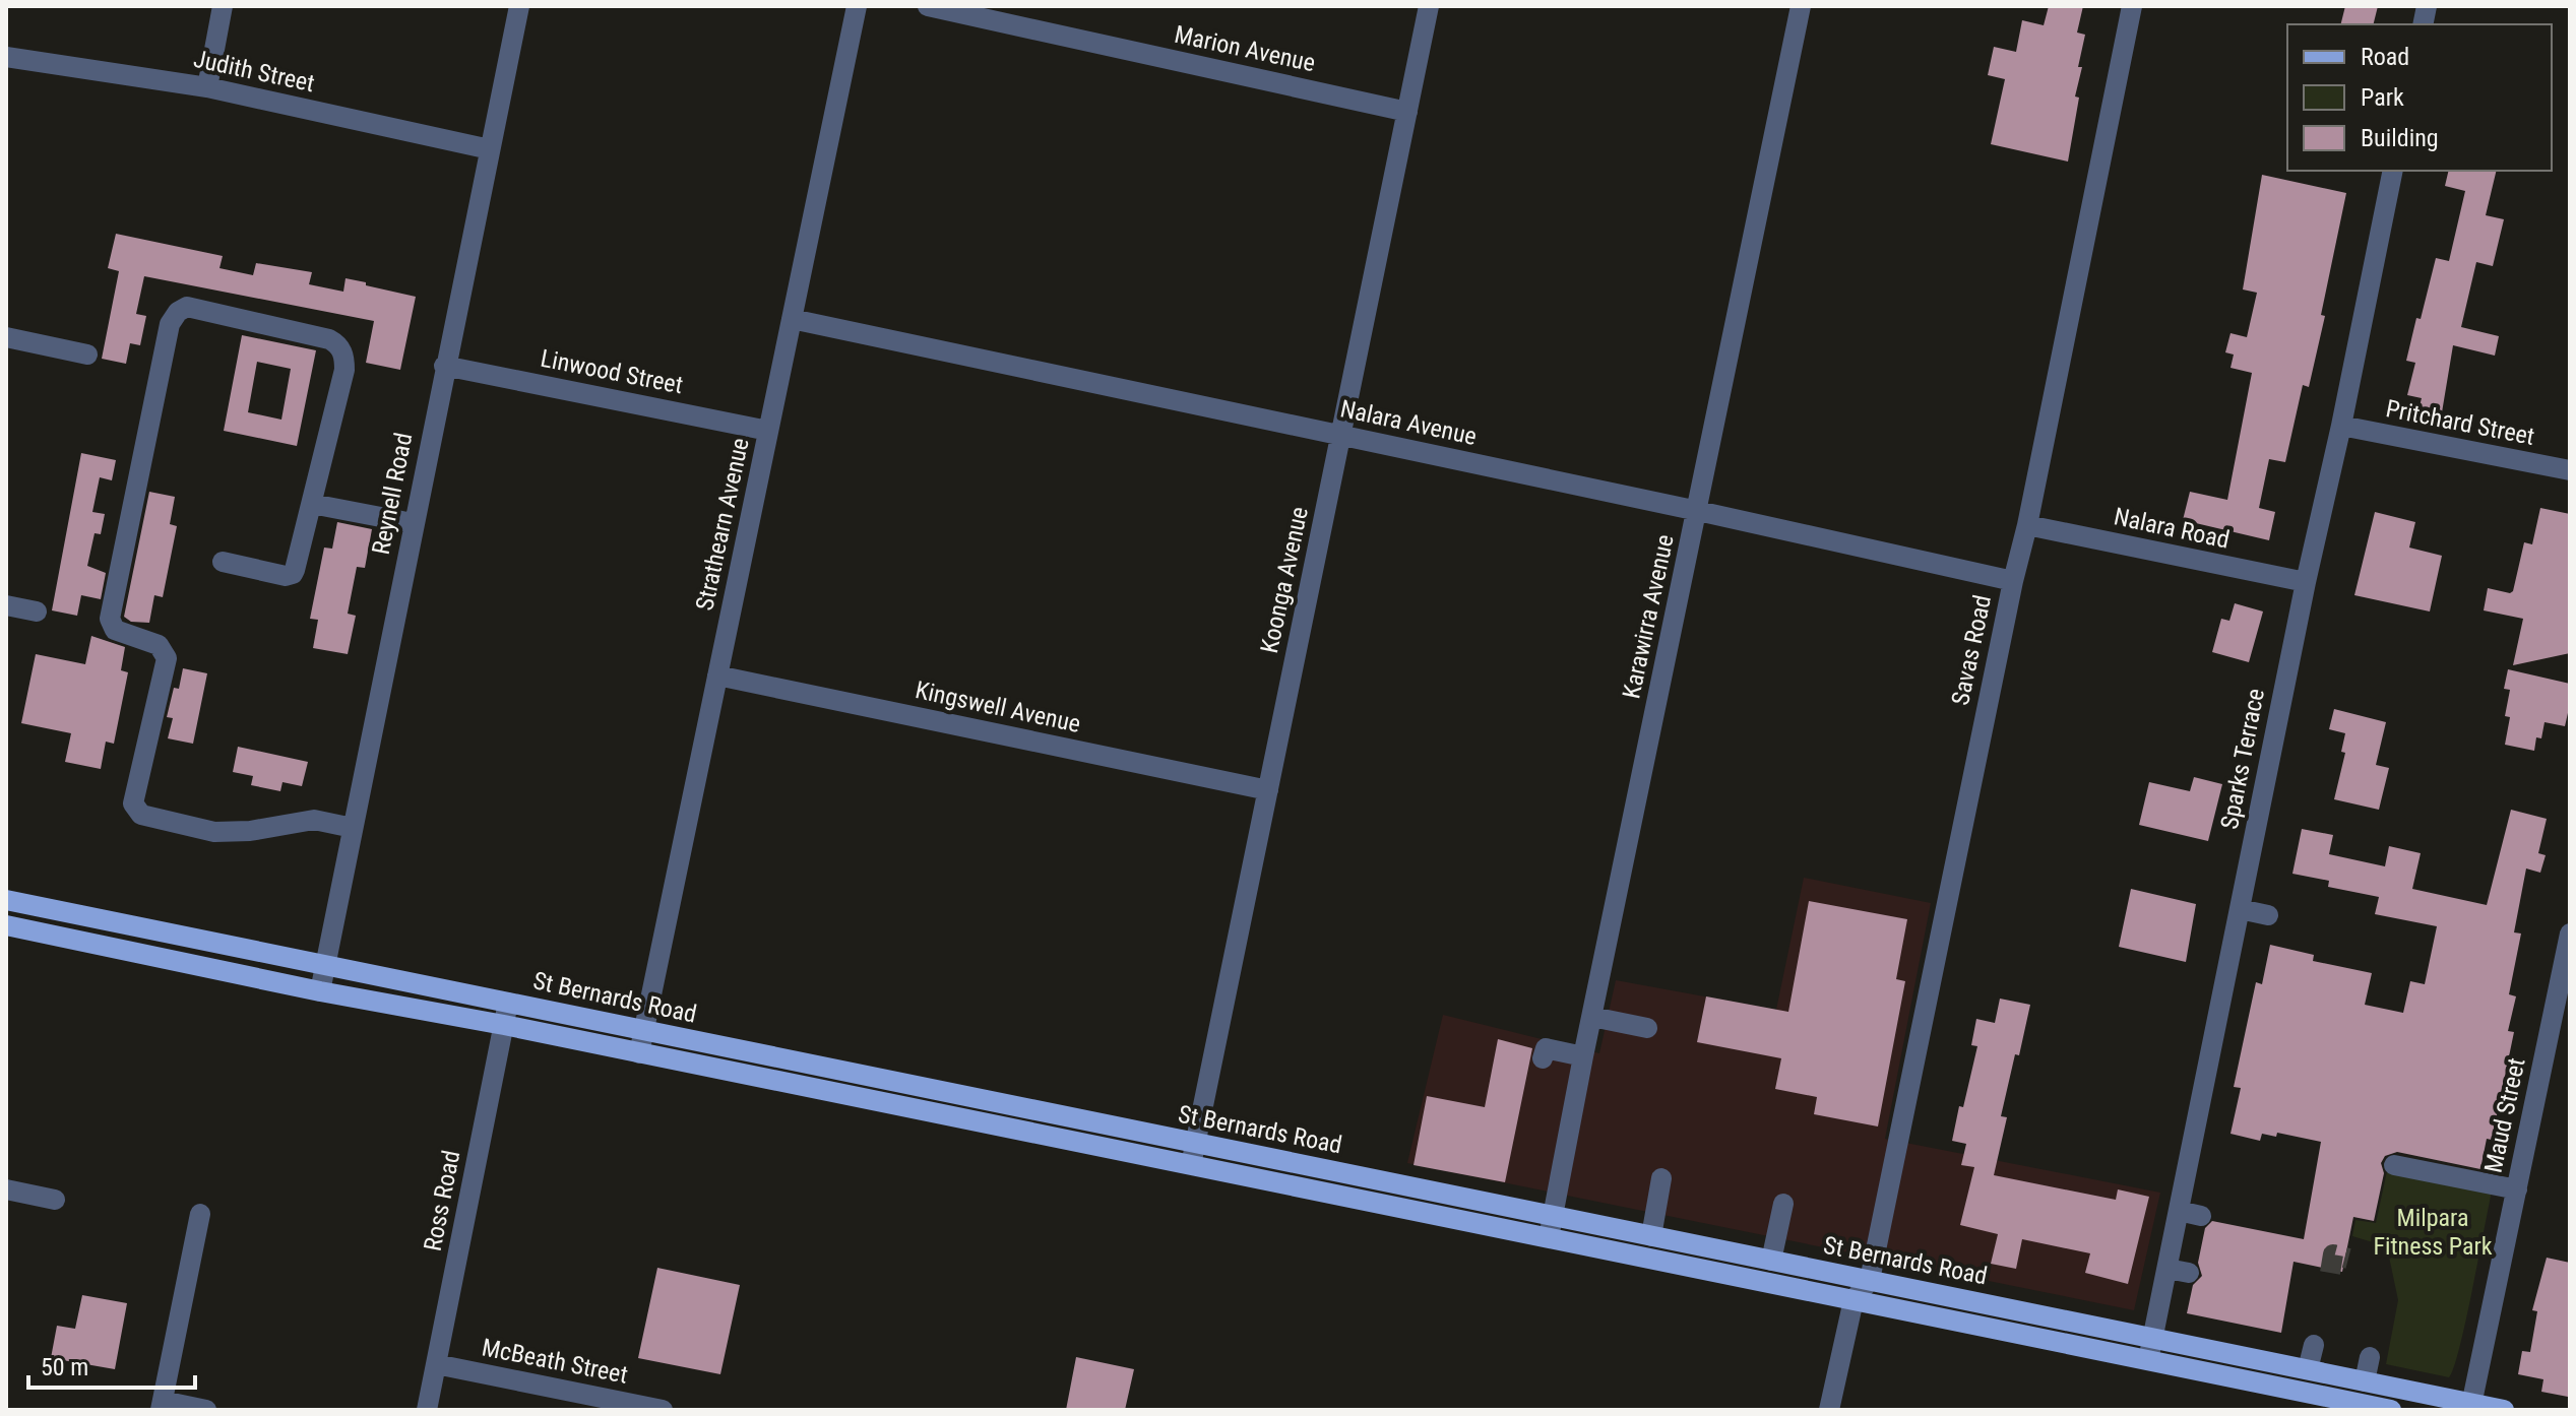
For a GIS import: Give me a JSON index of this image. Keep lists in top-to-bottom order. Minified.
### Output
{"streets":{"main road":["St Bernards Road"],"street":["Marion Avenue","Judith Street","Linwood Street","Nalara Avenue","Pritchard Street","Reynell Road","Strathearn Avenue","Nalara Road","Koonga Avenue","Karawirra Avenue","Savas Road","Kingswell Avenue","Sparks Terrace","Maud Street","Ross Road","McBeath Street"]},"crossings":[["Marion Avenue","Koonga Avenue"],["Judith Street","Reynell Road"],["Linwood Street","Reynell Road"],["Linwood Street","Strathearn Avenue"],["Nalara Avenue","Strathearn Avenue"],["Nalara Avenue","Koonga Avenue"],["Nalara Avenue","Karawirra Avenue"],["Nalara Avenue","Savas Road"],["Pritchard Street","Sparks Terrace"],["Reynell Road","St Bernards Road"],["Strathearn Avenue","Kingswell Avenue"],["Strathearn Avenue","St Bernards Road"],["Nalara Road","Savas Road"],["Nalara Road","Sparks Terrace"],["Koonga Avenue","Kingswell Avenue"],["Koonga Avenue","St Bernards Road"],["Karawirra Avenue","St Bernards Road"],["Savas Road","St Bernards Road"],["Sparks Terrace","St Bernards Road"],["St Bernards Road","Maud Street"],["St Bernards Road","Ross Road"],["Ross Road","McBeath Street"]],"parks":["Milpara Fitness Park"],"legend":["Road","Park","Building"],"scale_bar":"50 m"}
